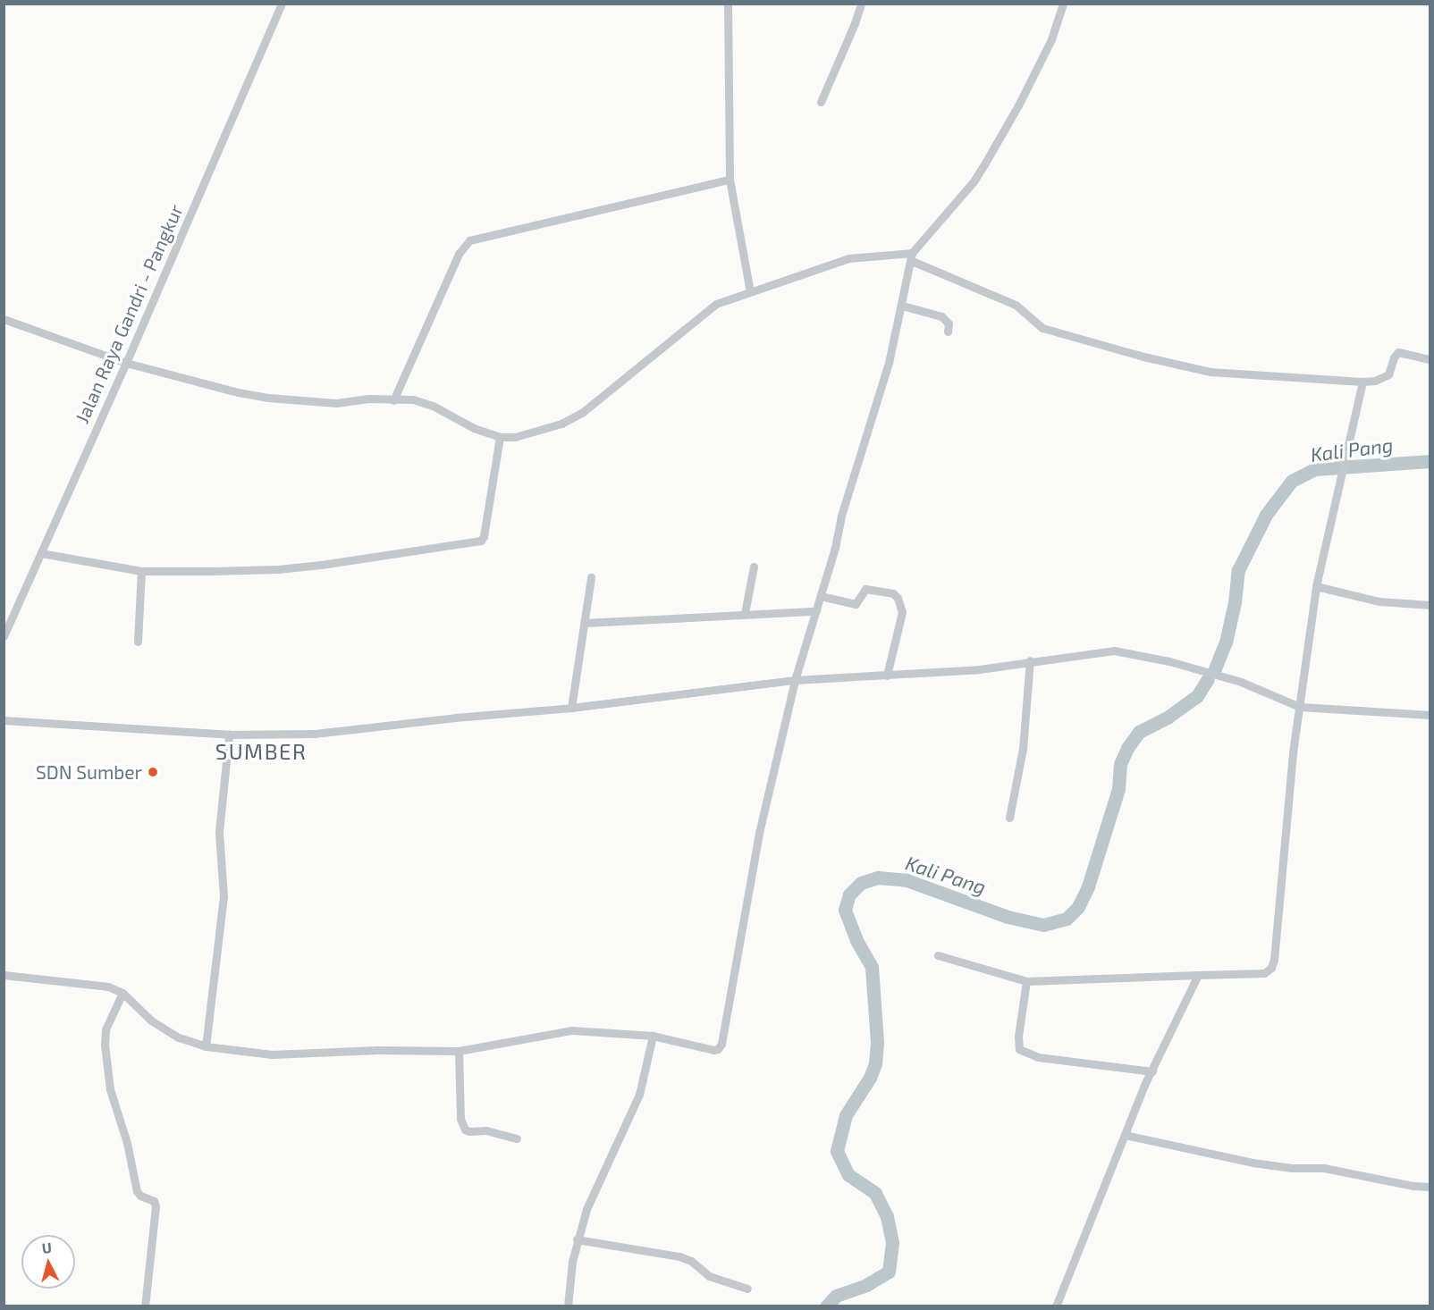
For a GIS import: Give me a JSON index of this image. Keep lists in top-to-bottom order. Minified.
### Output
{"streets":{"street":["Jalan Raya Gandri - Pangkur"]},"districts":["SUMBER"],"water":["Kali Pang"],"places":["SDN Sumber"],"north":"top"}
